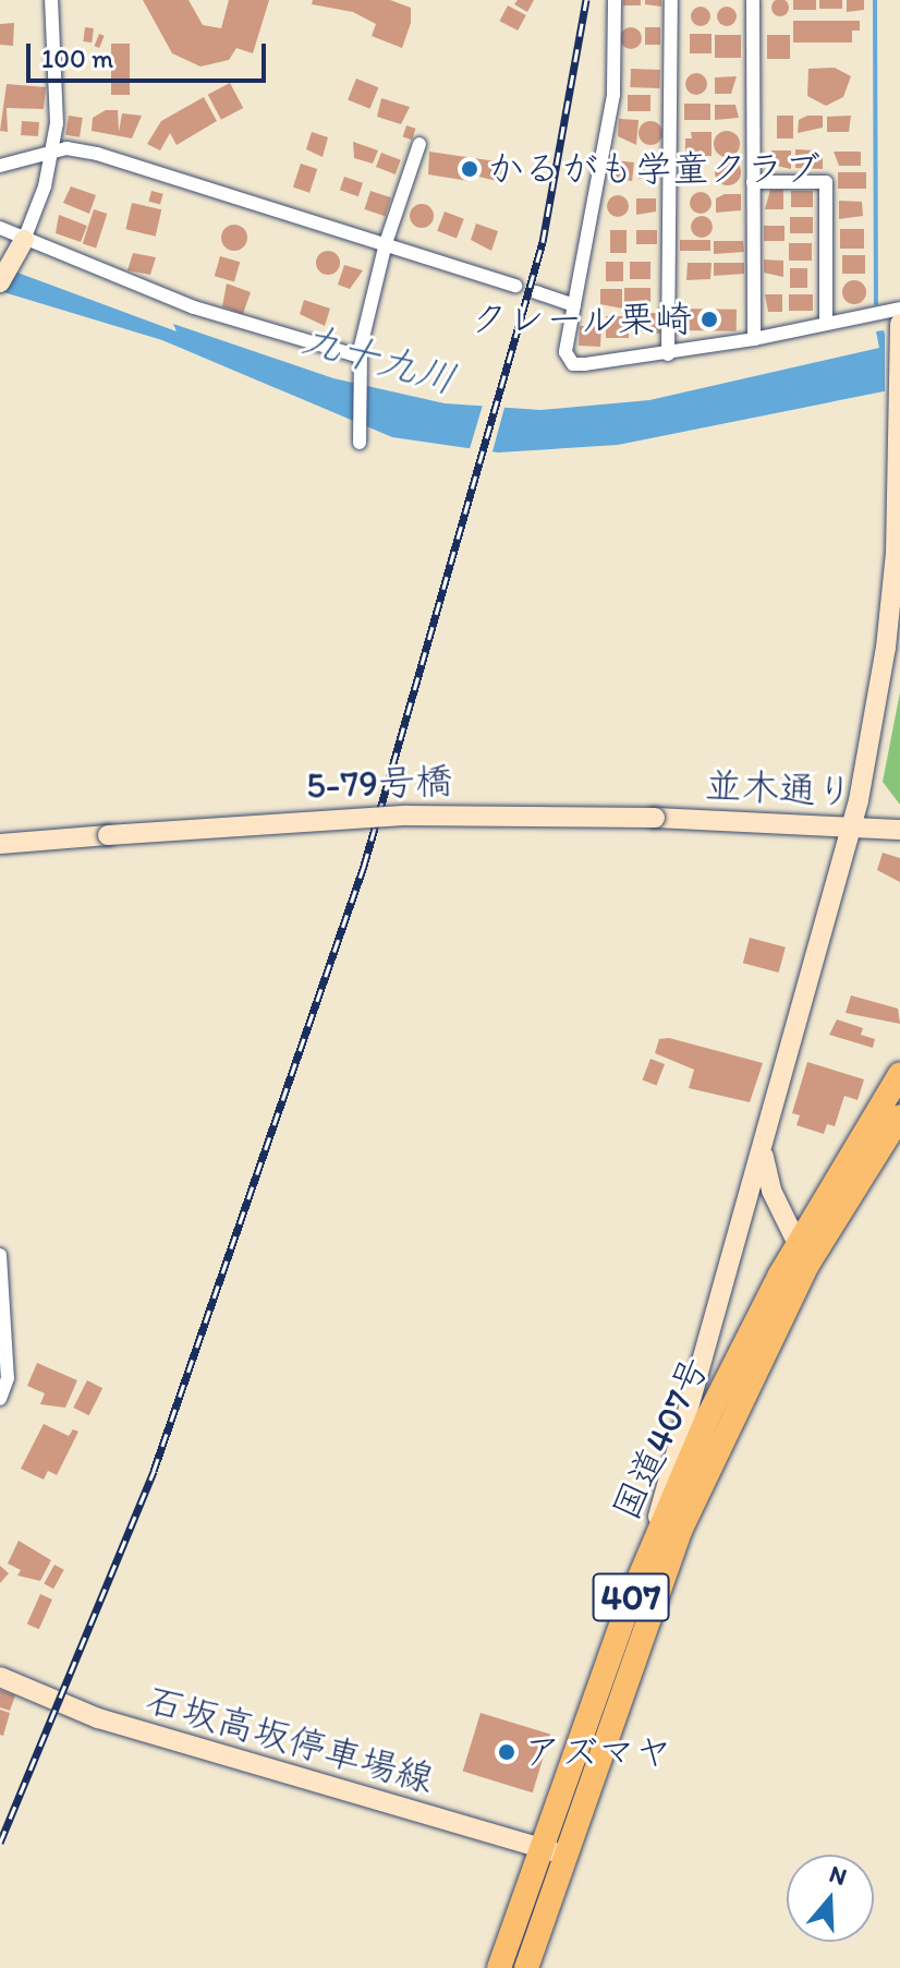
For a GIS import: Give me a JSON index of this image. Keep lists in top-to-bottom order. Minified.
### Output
{"streets":{"highway":["国道407号","407"],"street":["5-79号橋","並木通り","石坂高坂停車場線"]},"crossings":[["5-79号橋","並木通り"],["国道407号","407"],["国道407号","石坂高坂停車場線"]],"water":["九十九川"],"places":["かるがも学童クラブ","クレール栗崎","アズマヤ"],"scale_bar":"100 m","north":"top"}
